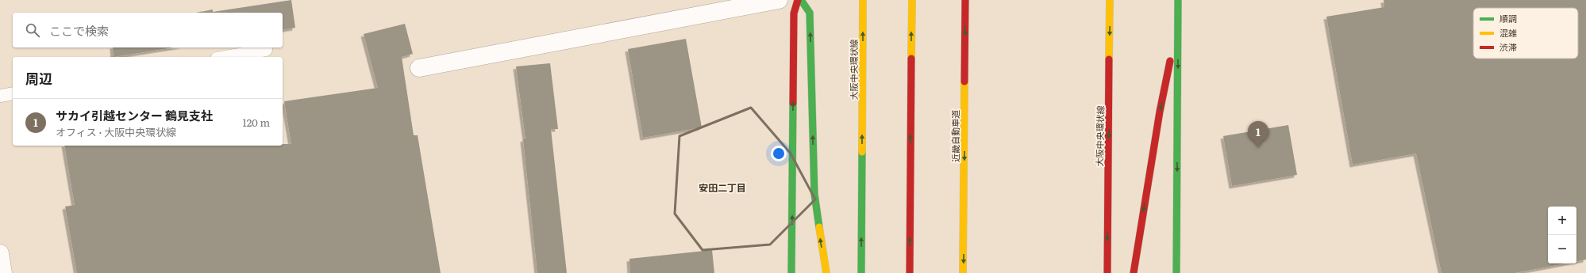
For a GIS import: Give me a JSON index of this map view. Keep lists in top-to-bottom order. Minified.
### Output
{"streets":{"main road":["大阪中央環状線","近畿自動車道"]},"districts":["安田二丁目"],"legend":["順調","混雑","渋滞"],"page":{"search":"ここで検索","heading":"周辺","list":[{"mark":"1","name":"サカイ引越センター 鶴見支社","note":"オフィス · 大阪中央環状線","value":"120 m"}],"pins":"1","map_buttons":["+","−"]}}
